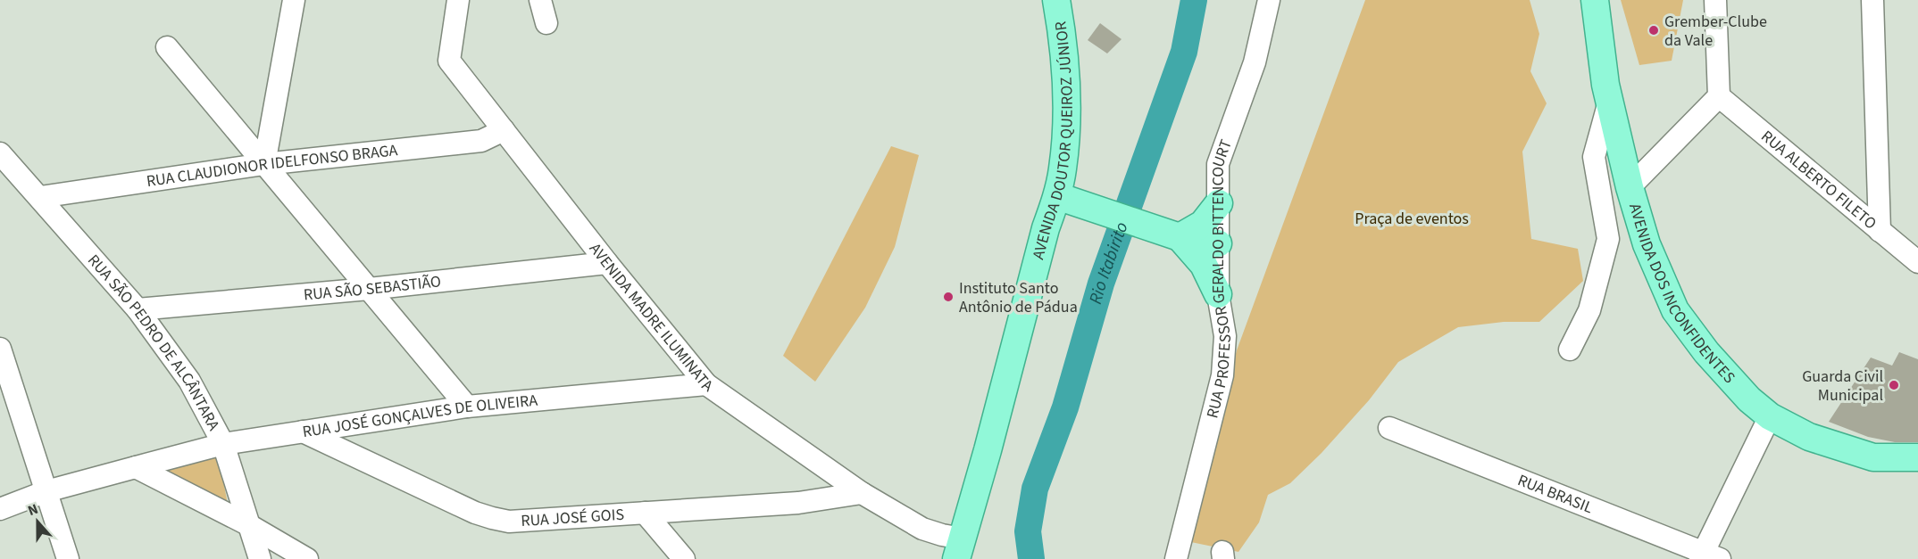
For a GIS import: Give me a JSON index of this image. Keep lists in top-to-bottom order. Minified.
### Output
{"streets":{"main road":["AVENIDA DOUTOR QUEIROZ JÚNIOR","AVENIDA DOS INCONFIDENTES"],"street":["RUA CLAUDIONOR IDELFONSO BRAGA","RUA ALBERTO FILETO","RUA PROFESSOR GERALDO BITTENCOURT","RUA SÃO SEBASTIÃO","AVENIDA MADRE ILUMINATA","RUA SÃO PEDRO DE ALCÂNTARA","RUA JOSÉ GONÇALVES DE OLIVEIRA","RUA BRASIL","RUA JOSÉ GOIS"]},"crossings":[["AVENIDA DOUTOR QUEIROZ JÚNIOR","AVENIDA MADRE ILUMINATA"],["RUA CLAUDIONOR IDELFONSO BRAGA","AVENIDA MADRE ILUMINATA"],["RUA CLAUDIONOR IDELFONSO BRAGA","RUA SÃO PEDRO DE ALCÂNTARA"],["RUA SÃO SEBASTIÃO","AVENIDA MADRE ILUMINATA"],["RUA SÃO SEBASTIÃO","RUA SÃO PEDRO DE ALCÂNTARA"],["AVENIDA MADRE ILUMINATA","RUA JOSÉ GONÇALVES DE OLIVEIRA"],["AVENIDA MADRE ILUMINATA","RUA JOSÉ GOIS"],["RUA SÃO PEDRO DE ALCÂNTARA","RUA JOSÉ GONÇALVES DE OLIVEIRA"],["RUA JOSÉ GONÇALVES DE OLIVEIRA","RUA JOSÉ GOIS"]],"water":["Rio Itabirito"],"parks":["Praça de eventos"],"places":["Grember-Clube da Vale","Instituto Santo Antônio de Pádua","Guarda Civil Municipal"],"north":"top"}
